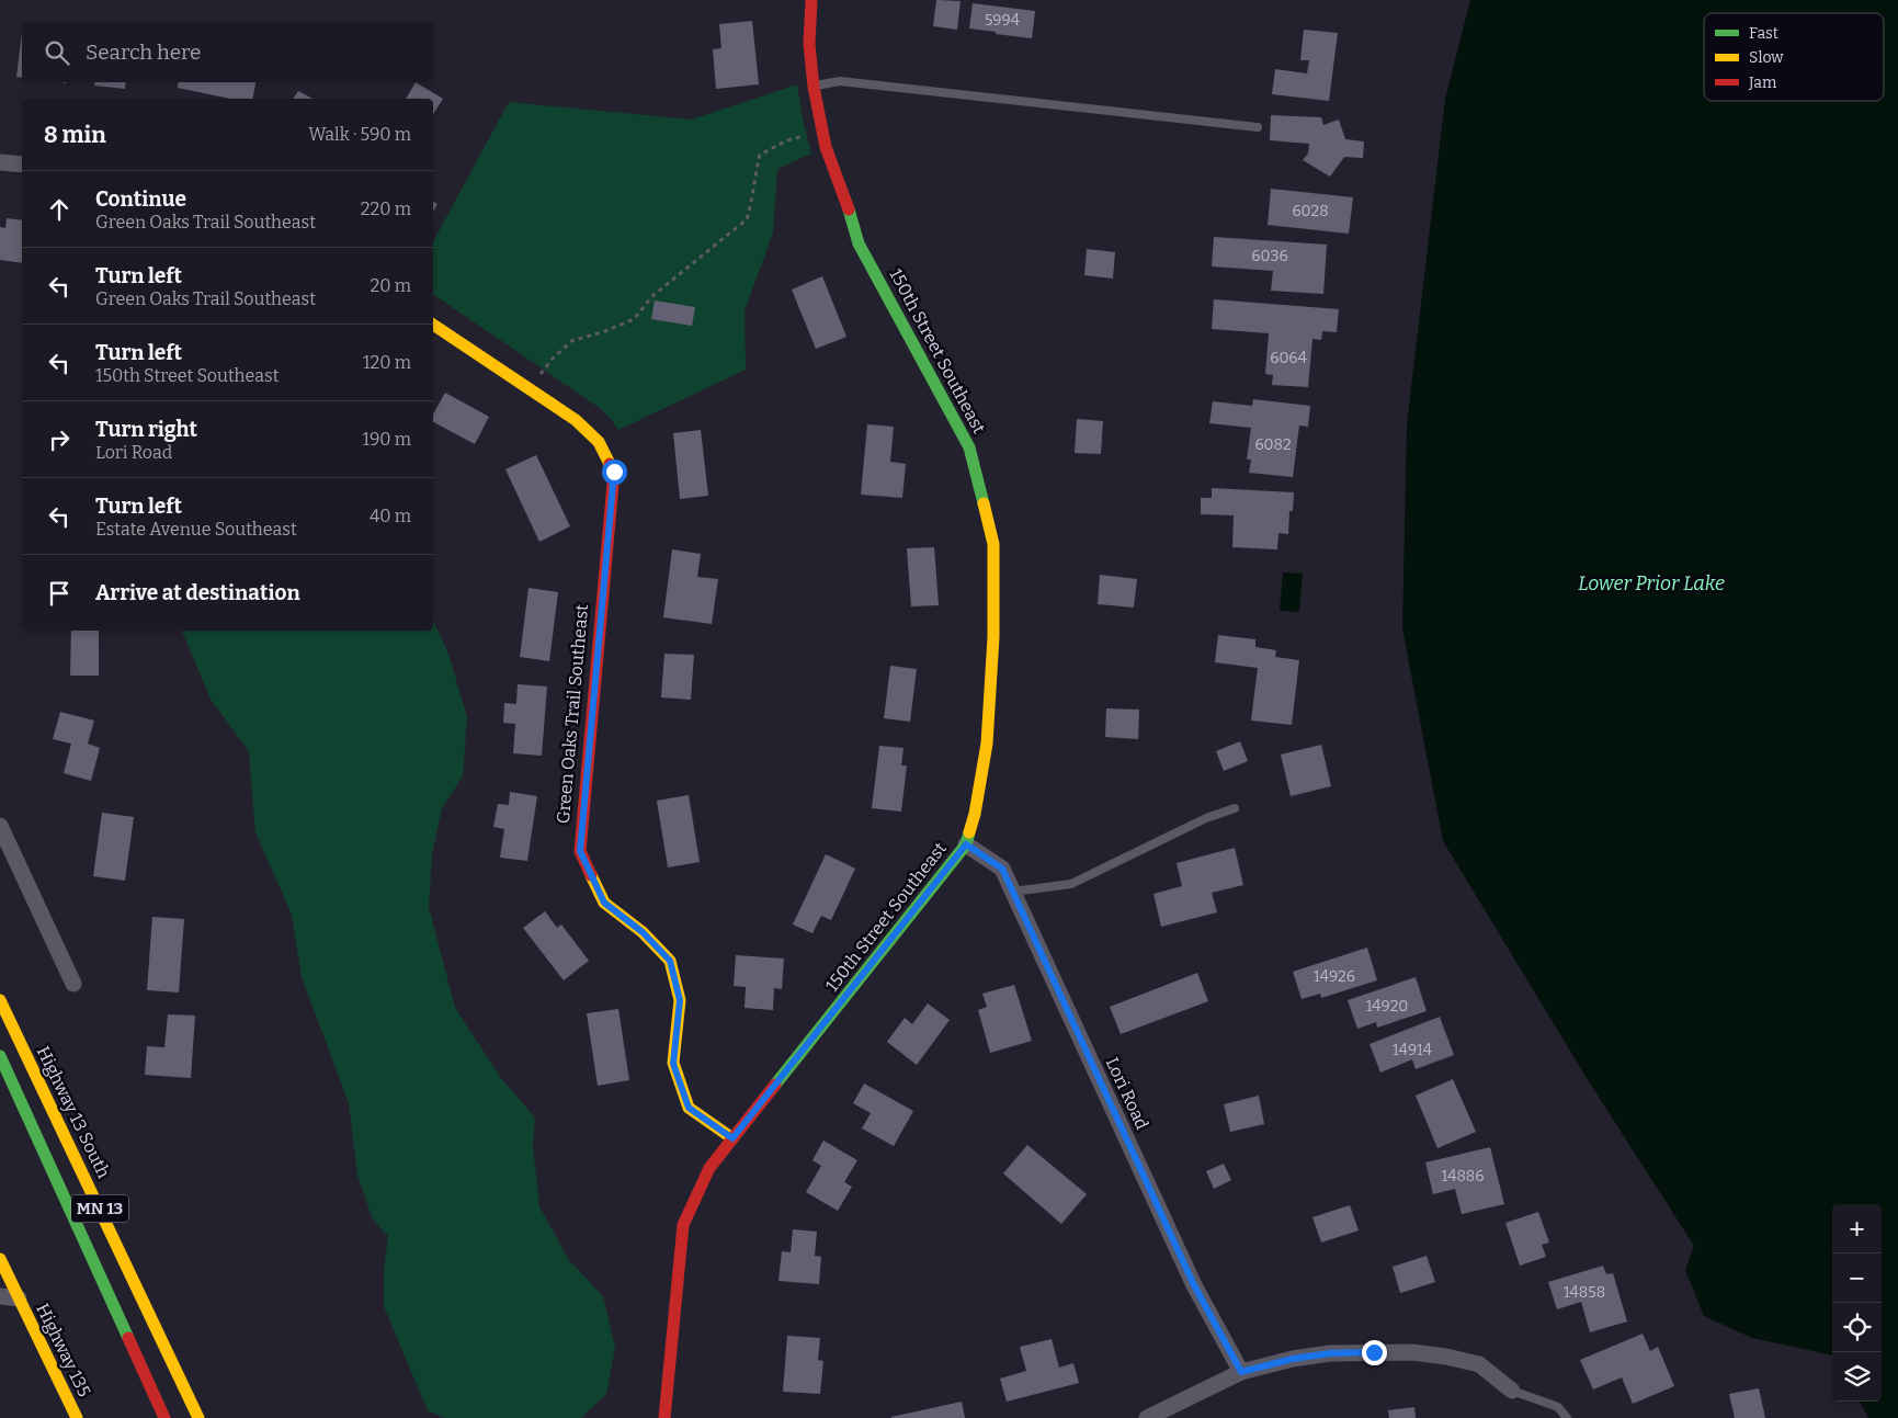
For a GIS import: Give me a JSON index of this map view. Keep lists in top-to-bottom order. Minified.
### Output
{"streets":{"street":["150th Street Southeast","Green Oaks Trail Southeast","Lori Road","Highway 13 South","MN 13","Highway 135"]},"crossings":[["150th Street Southeast","Green Oaks Trail Southeast"],["150th Street Southeast","Lori Road"]],"water":["Lower Prior Lake"],"house_numbers":["5994","6028","6036","6064","6082","14926","14920","14914","14886","14858"],"legend":["Fast","Slow","Jam"],"page":{"search":"Search here","heading":["8 min","Walk · 590 m"],"list":[["Continue","Green Oaks Trail Southeast","220 m"],["Turn left","Green Oaks Trail Southeast","20 m"],["Turn left","150th Street Southeast","120 m"],["Turn right","Lori Road","190 m"],["Turn left","Estate Avenue Southeast","40 m"],"Arrive at destination"],"map_buttons":["+","−"]}}
